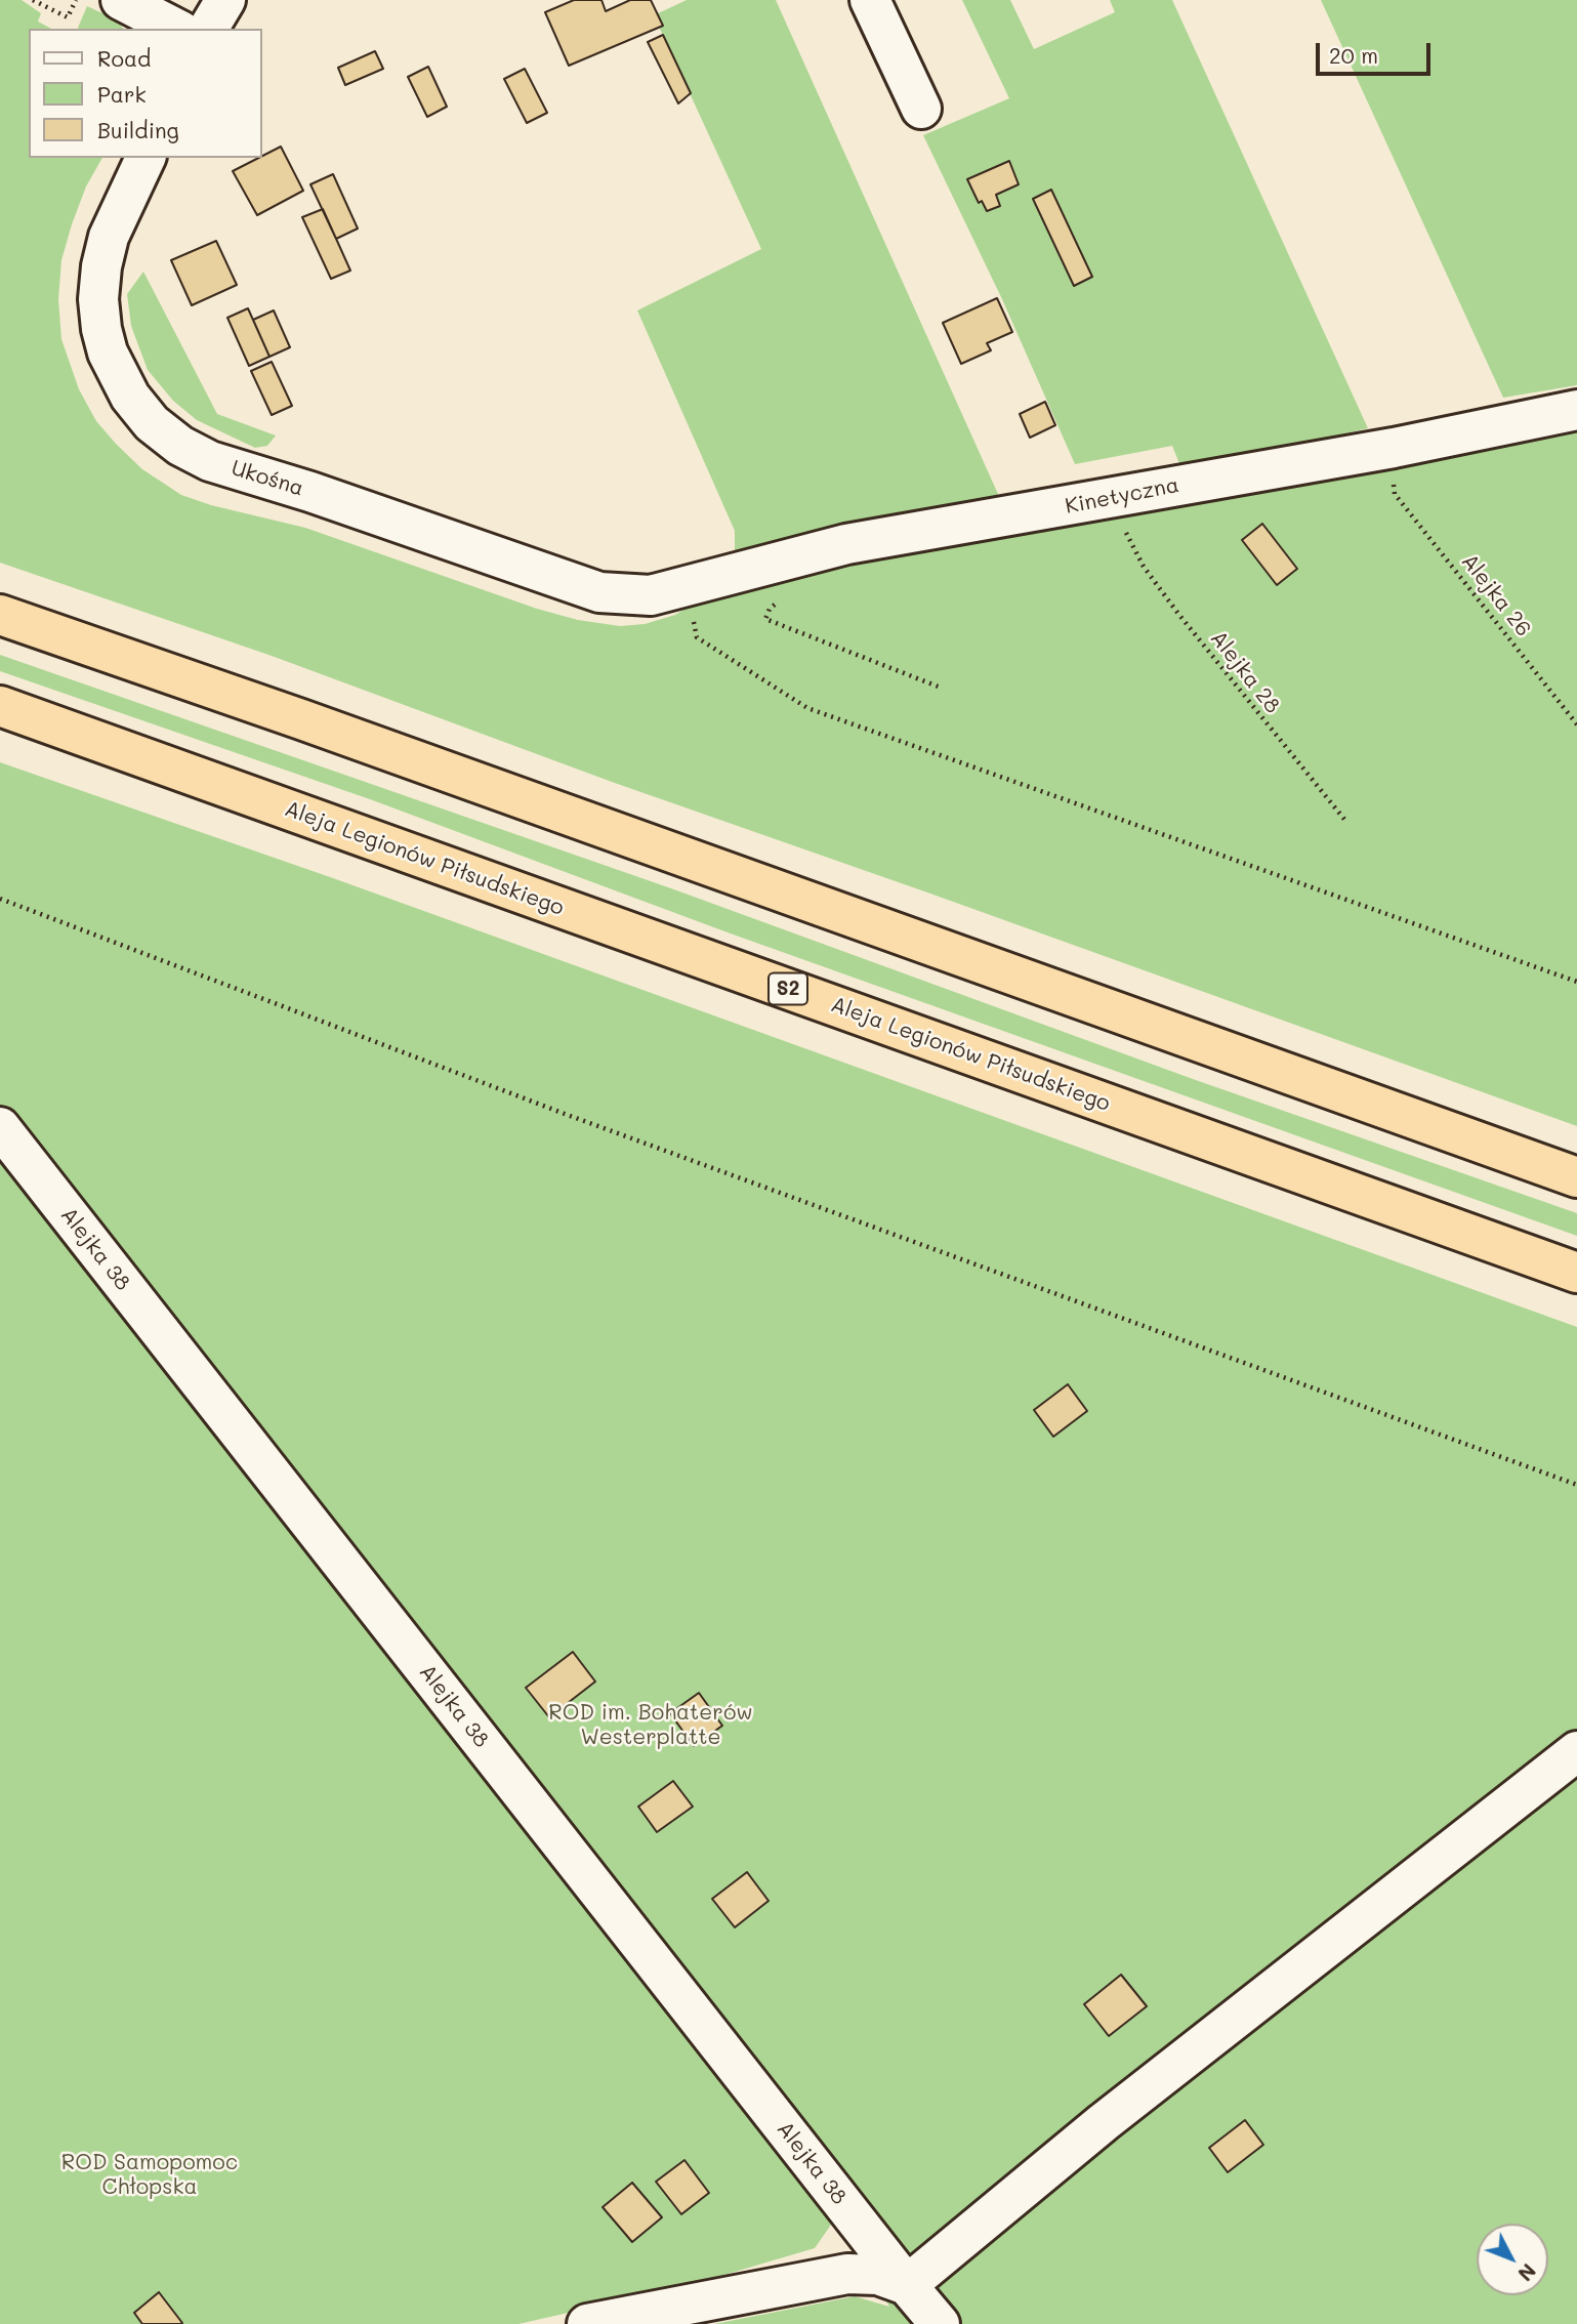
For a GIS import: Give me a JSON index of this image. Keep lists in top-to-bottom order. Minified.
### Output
{"streets":{"highway":["Aleja Legionów Piłsudskiego","S2"],"street":["Ukośna","Kinetyczna","Alejka 38"],"path":["Alejka 26","Alejka 28"]},"crossings":[["Ukośna","Kinetyczna"]],"parks":["ROD im. Bohaterów Westerplatte","ROD Samopomoc Chłopska"],"legend":["Road","Park","Building"],"scale_bar":"20 m","north":"bottom right"}
